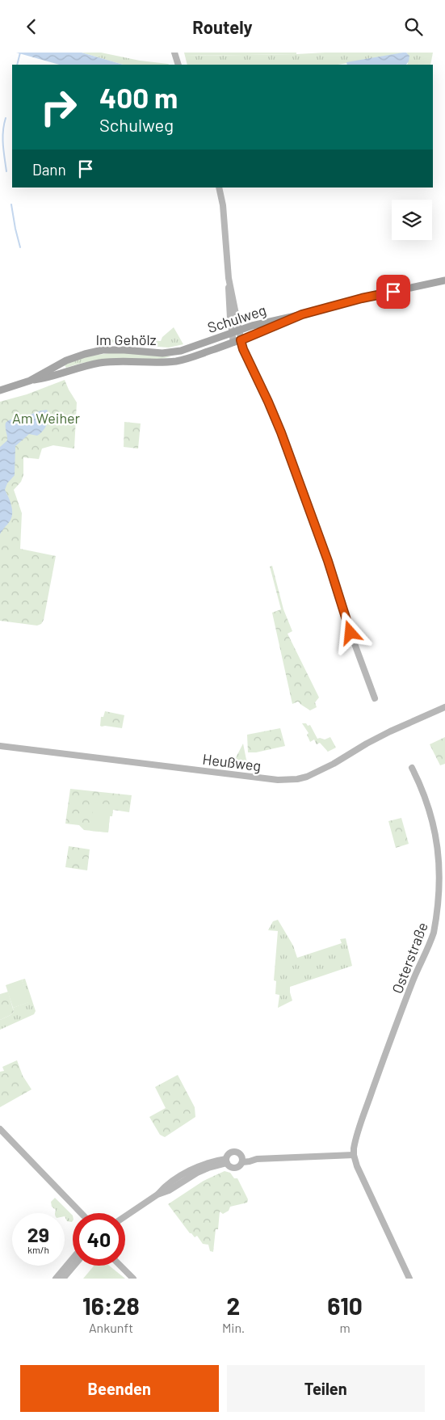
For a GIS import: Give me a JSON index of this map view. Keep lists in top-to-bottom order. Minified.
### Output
{"streets":{"main road":["Schulweg","Im Gehölz"],"street":["Heußweg","Osterstraße"]},"crossings":[["Schulweg","Im Gehölz"]],"parks":["Am Weiher"],"page":{"header":"Routely","turn":["400 m","Schulweg"],"then":"Dann","speed":"29 km/h","limit":"40","eta":["16:28","Ankunft","2","Min.","610","m"],"buttons":["Beenden","Teilen"]}}
